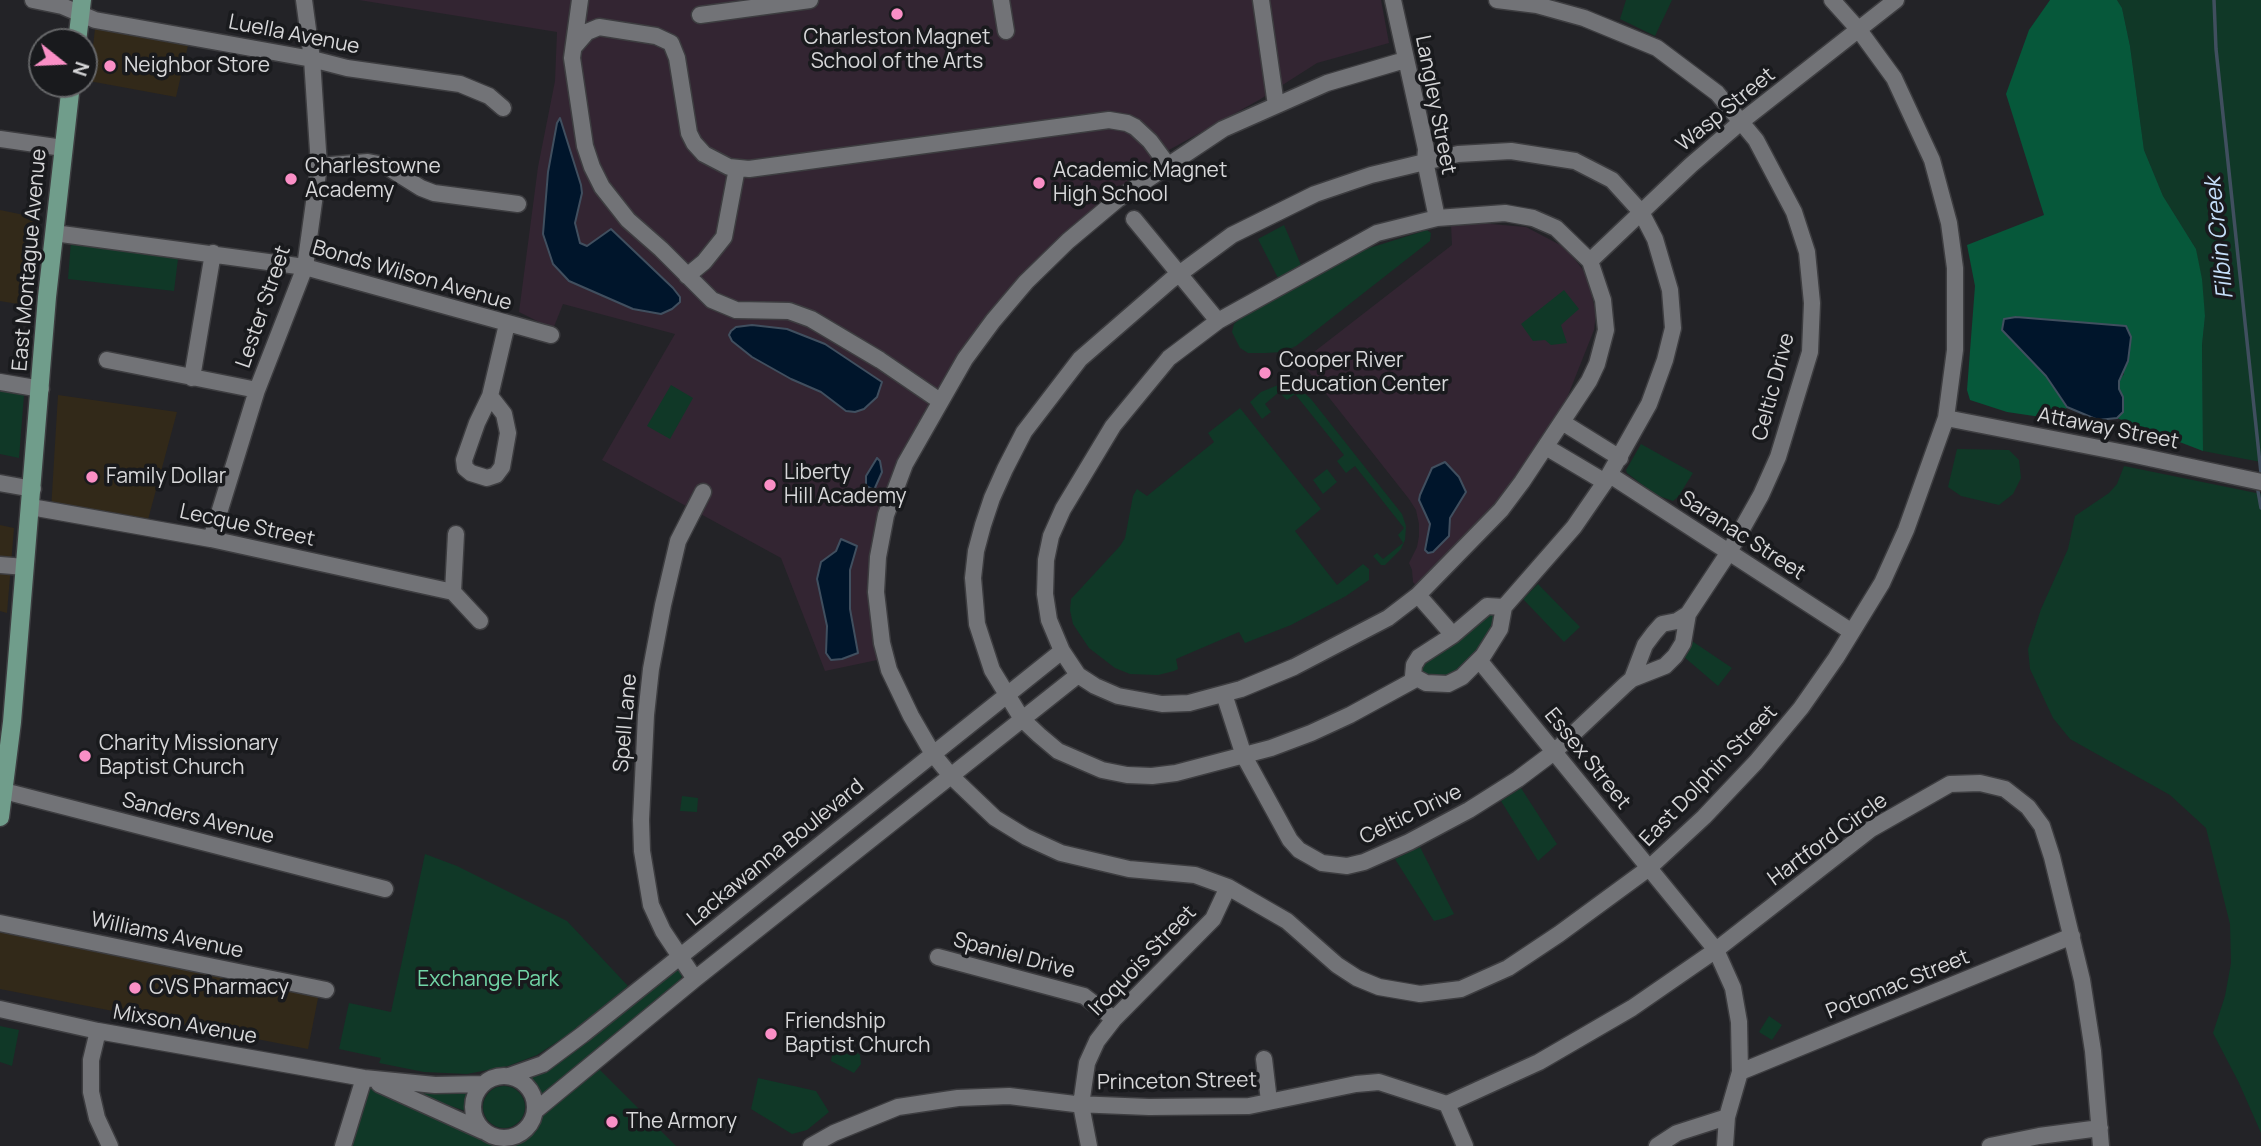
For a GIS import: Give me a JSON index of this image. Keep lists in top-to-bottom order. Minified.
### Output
{"streets":{"main road":["East Montague Avenue"],"street":["Luella Avenue","Langley Street","Wasp Street","Bonds Wilson Avenue","Lester Street","Celtic Drive","Attaway Street","Lecque Street","Saranac Street","Spell Lane","Essex Street","East Dolphin Street","Sanders Avenue","Hartford Circle","Lackawanna Boulevard","Williams Avenue","Spaniel Drive","Iroquois Street","Potomac Street","Mixson Avenue","Princeton Street"]},"crossings":[["Luella Avenue","Lester Street"],["Langley Street","East Dolphin Street"],["Wasp Street","Celtic Drive"],["Wasp Street","East Dolphin Street"],["East Montague Avenue","Bonds Wilson Avenue"],["East Montague Avenue","Lecque Street"],["East Montague Avenue","Sanders Avenue"],["Bonds Wilson Avenue","Lester Street"],["Lester Street","Lecque Street"],["Celtic Drive","Saranac Street"],["Celtic Drive","Essex Street"],["Attaway Street","East Dolphin Street"],["Saranac Street","East Dolphin Street"],["Spell Lane","Lackawanna Boulevard"],["Essex Street","East Dolphin Street"],["Essex Street","Hartford Circle"],["East Dolphin Street","Lackawanna Boulevard"],["East Dolphin Street","Iroquois Street"],["Hartford Circle","Potomac Street"],["Spaniel Drive","Iroquois Street"],["Iroquois Street","Princeton Street"]],"water":["Filbin Creek"],"parks":["Exchange Park"],"places":["Charleston Magnet School of the Arts","Neighbor Store","Charlestowne Academy","Academic Magnet High School","Cooper River Education Center","Family Dollar","Liberty Hill Academy","Charity Missionary Baptist Church","CVS Pharmacy","Friendship Baptist Church","The Armory"],"north":"right"}
